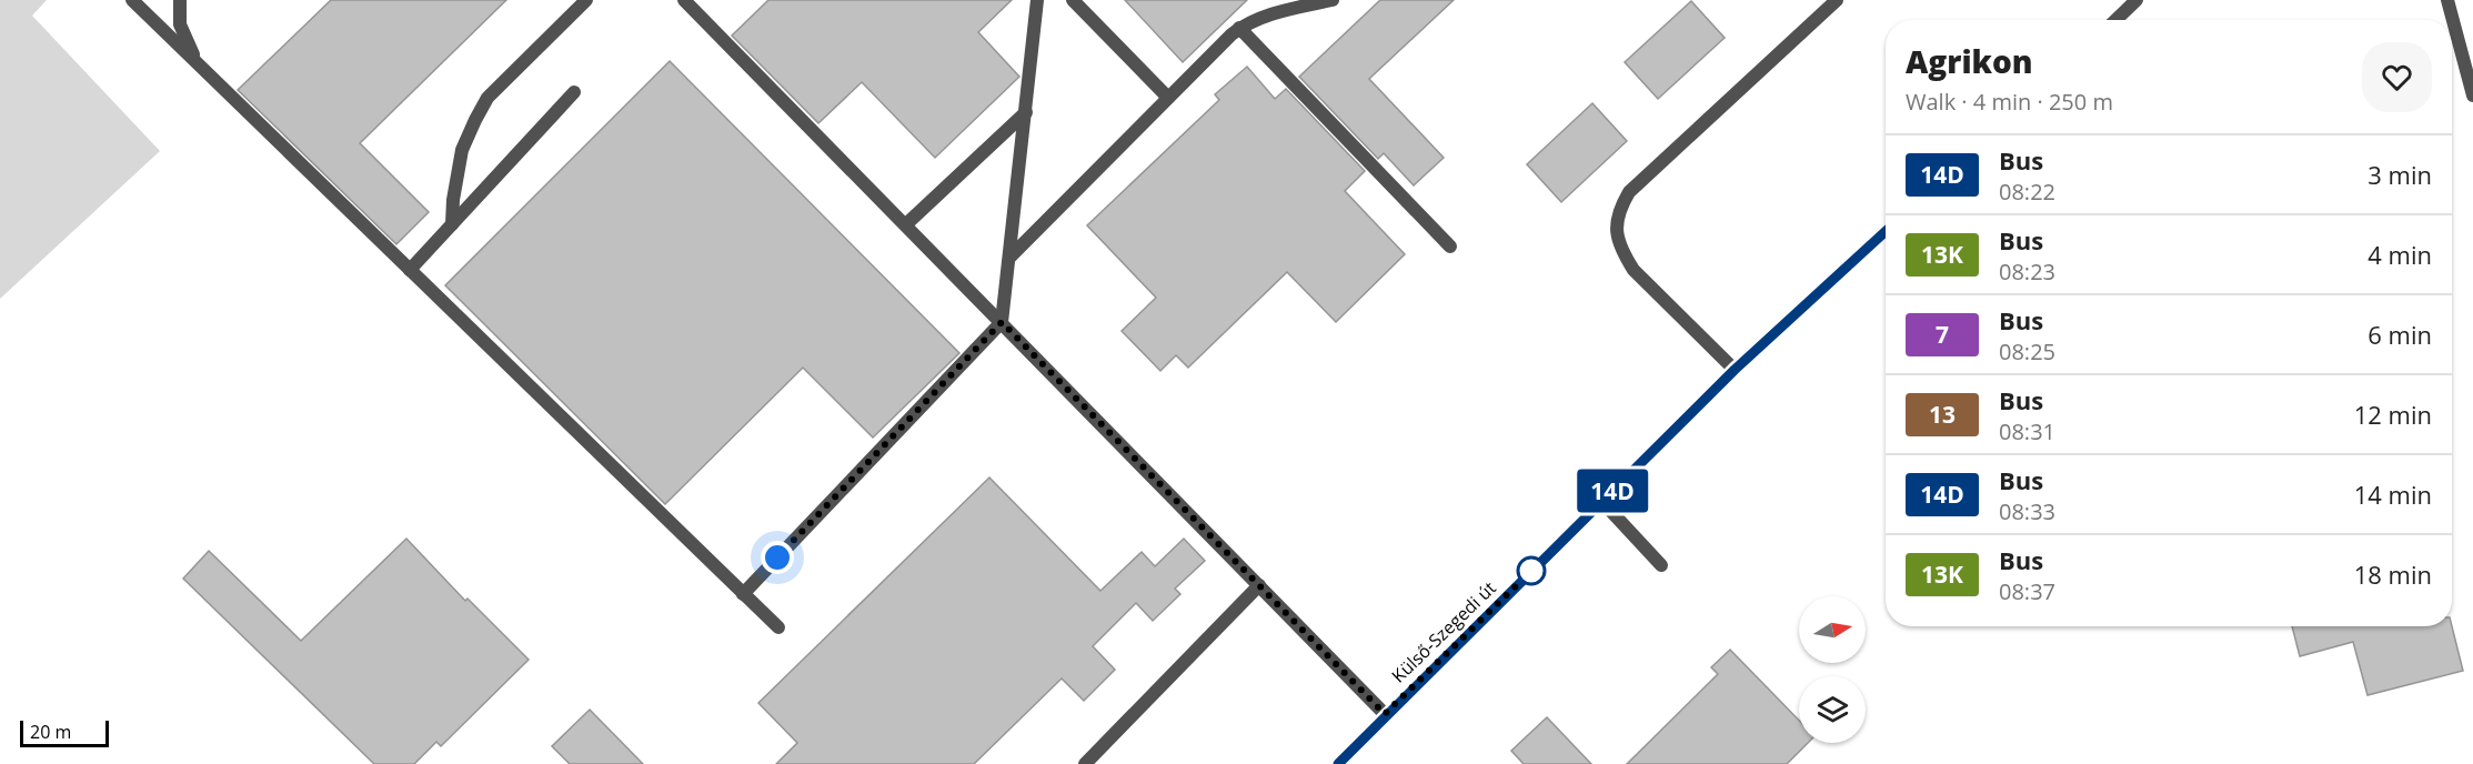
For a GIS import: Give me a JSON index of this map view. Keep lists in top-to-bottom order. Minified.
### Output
{"streets":{"street":["Külső-Szegedi út"]},"lines":["bus line 14D"],"scale_bar":"20 m","north":"right","page":{"on_map":"14D","heading":["Agrikon","Walk · 4 min · 250 m"],"list":[{"mark":"14D","name":"Bus","note":"08:22","value":"3 min"},{"mark":"13K","name":"Bus","note":"08:23","value":"4 min"},{"mark":"7","name":"Bus","note":"08:25","value":"6 min"},{"mark":"13","name":"Bus","note":"08:31","value":"12 min"},{"mark":"14D","name":"Bus","note":"08:33","value":"14 min"},{"mark":"13K","name":"Bus","note":"08:37","value":"18 min"}],"scale":"20 m"}}
